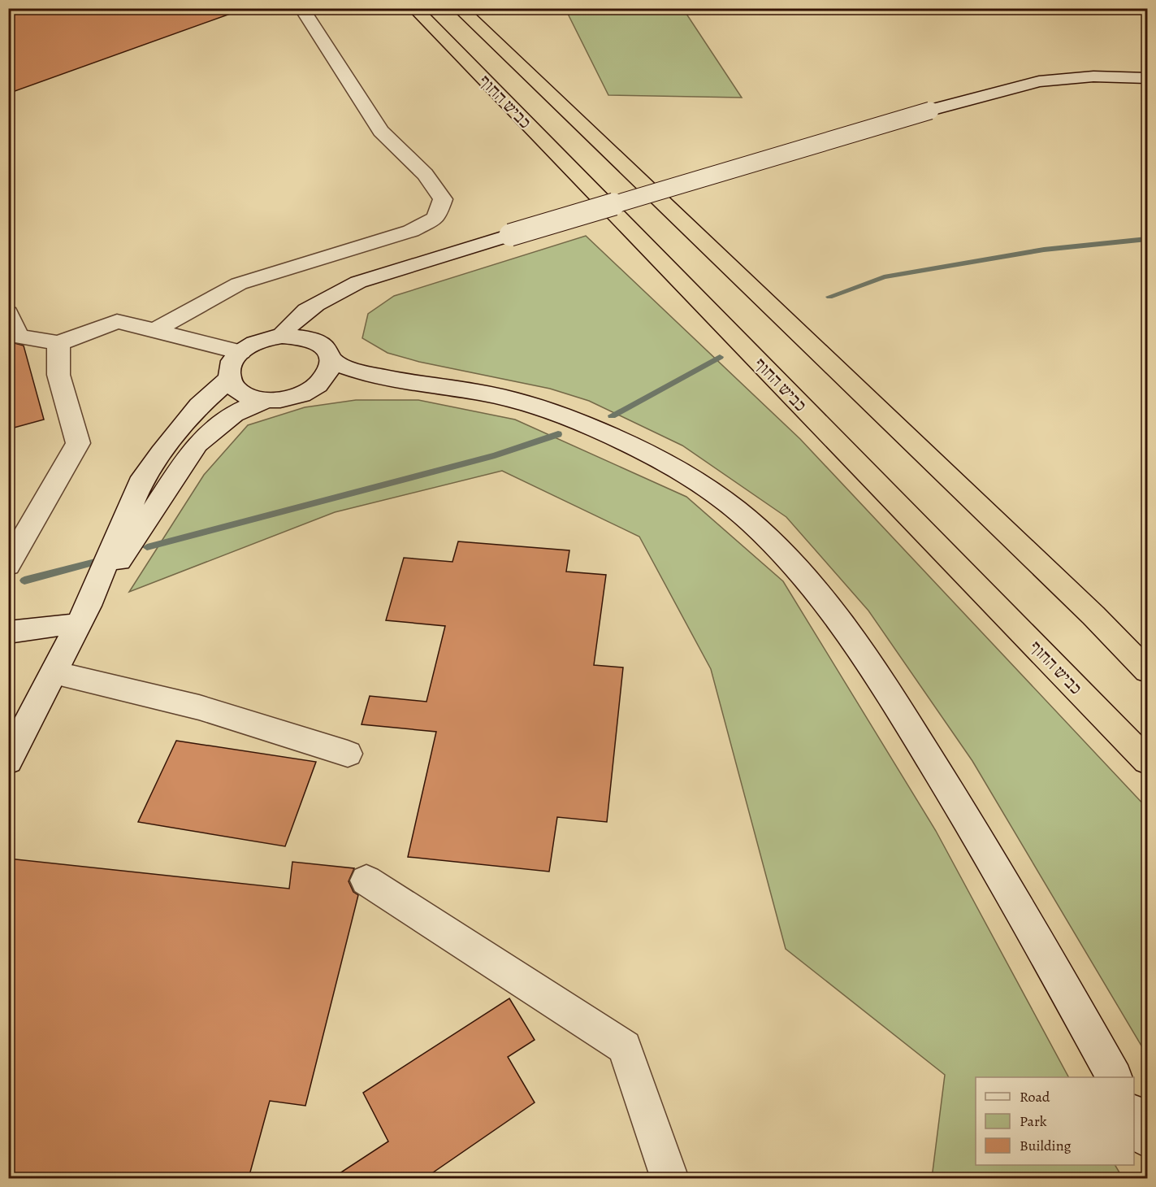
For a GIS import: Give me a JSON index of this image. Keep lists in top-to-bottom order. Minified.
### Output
{"streets":{"highway":["כביש החוף"]},"legend":["Road","Park","Building"]}
